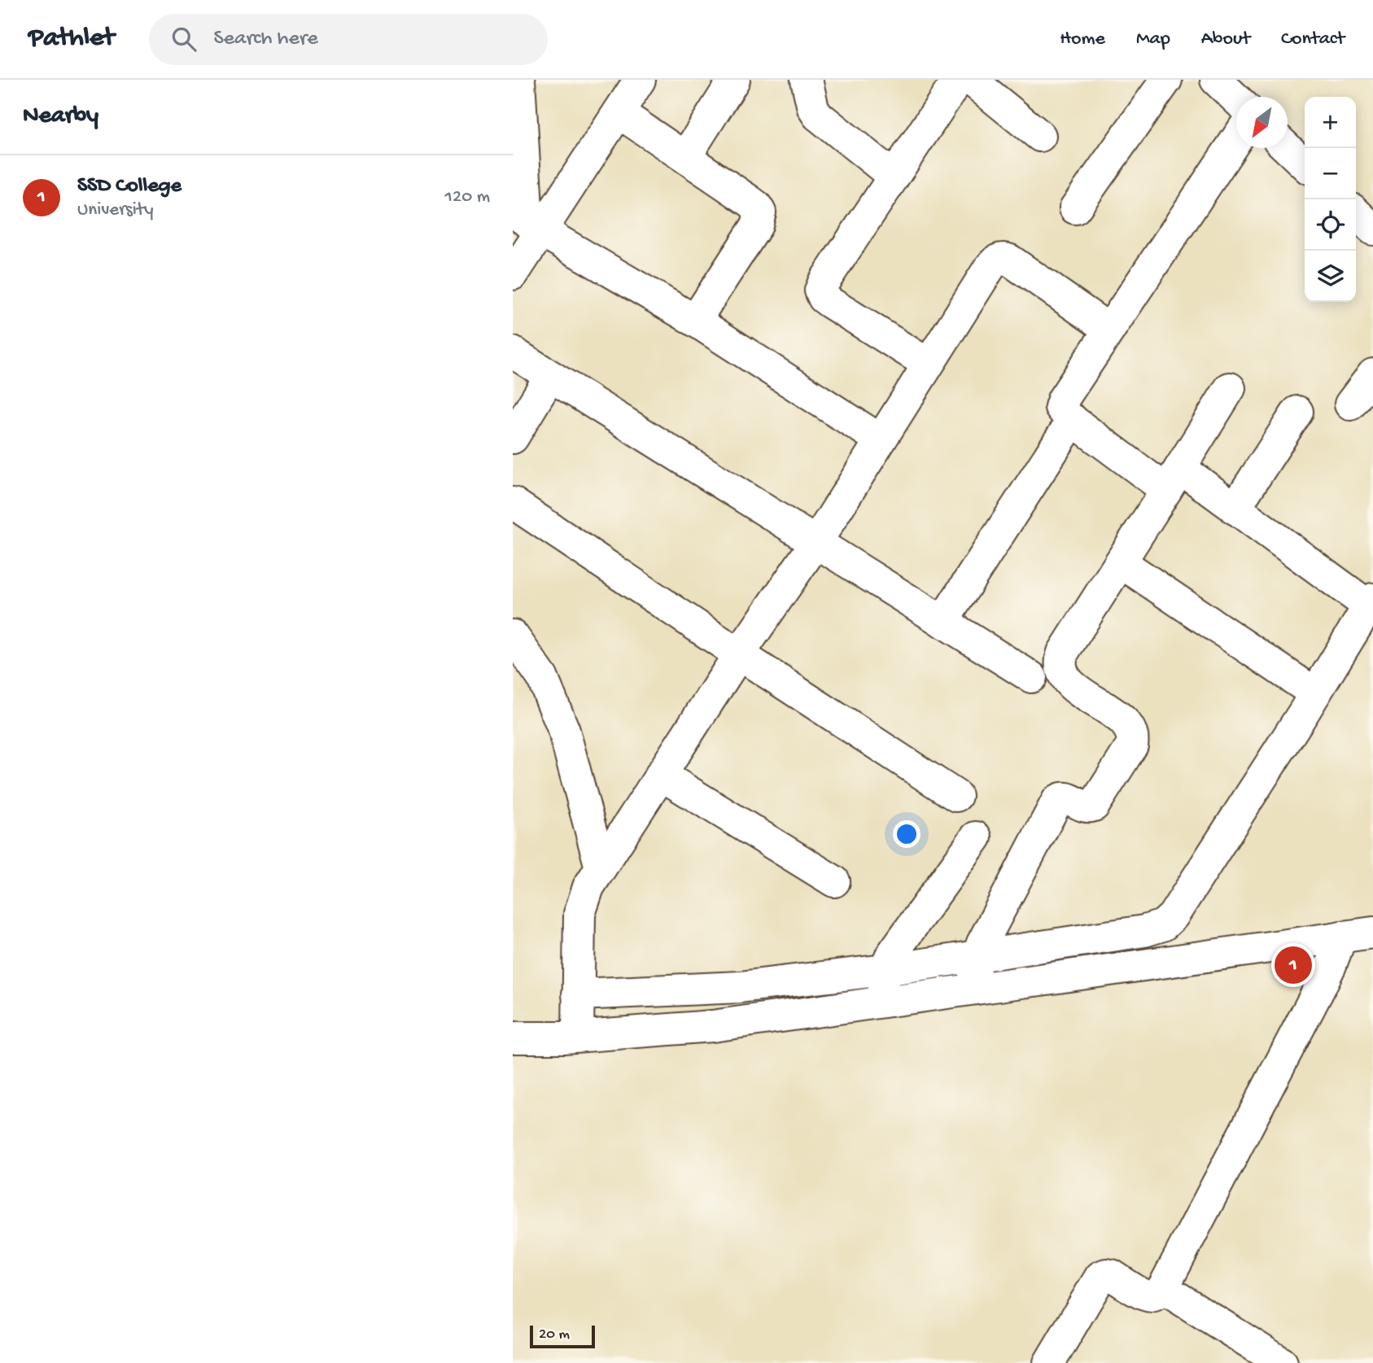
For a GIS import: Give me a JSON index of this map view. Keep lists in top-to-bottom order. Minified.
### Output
{"scale_bar":"20 m","north":"bottom left","page":{"header":"Pathlet","search":"Search here","nav":["Home","Map","About","Contact"],"heading":"Nearby","map_buttons":["+","−"],"list":[{"mark":"1","name":"SSD College","note":"University","value":"120 m"}],"pins":"1","scale":"20 m"}}
